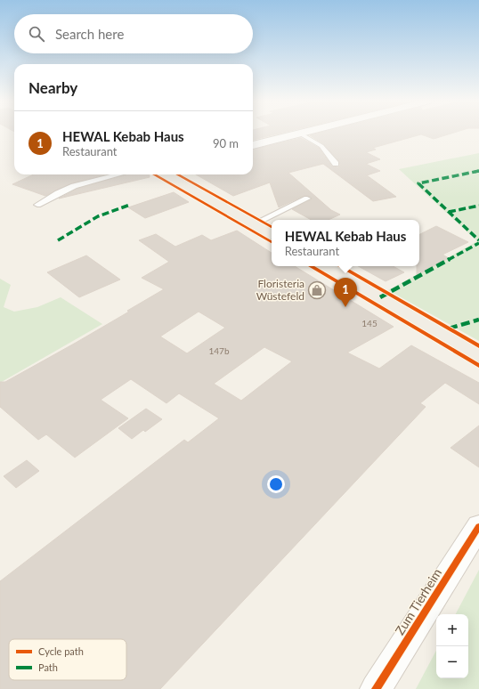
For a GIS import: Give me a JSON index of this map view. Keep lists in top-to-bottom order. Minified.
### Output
{"streets":{"street":["Zum Tierheim"]},"places":{"shop":["Floristeria Wüstefeld"]},"house_numbers":["145","147b"],"legend":["Cycle path","Path"],"page":{"search":"Search here","heading":"Nearby","list":[{"mark":"1","name":"HEWAL Kebab Haus","note":"Restaurant","value":"90 m"}],"popup":["HEWAL Kebab Haus","Restaurant"],"pins":"1","map_buttons":["+","−"]}}
